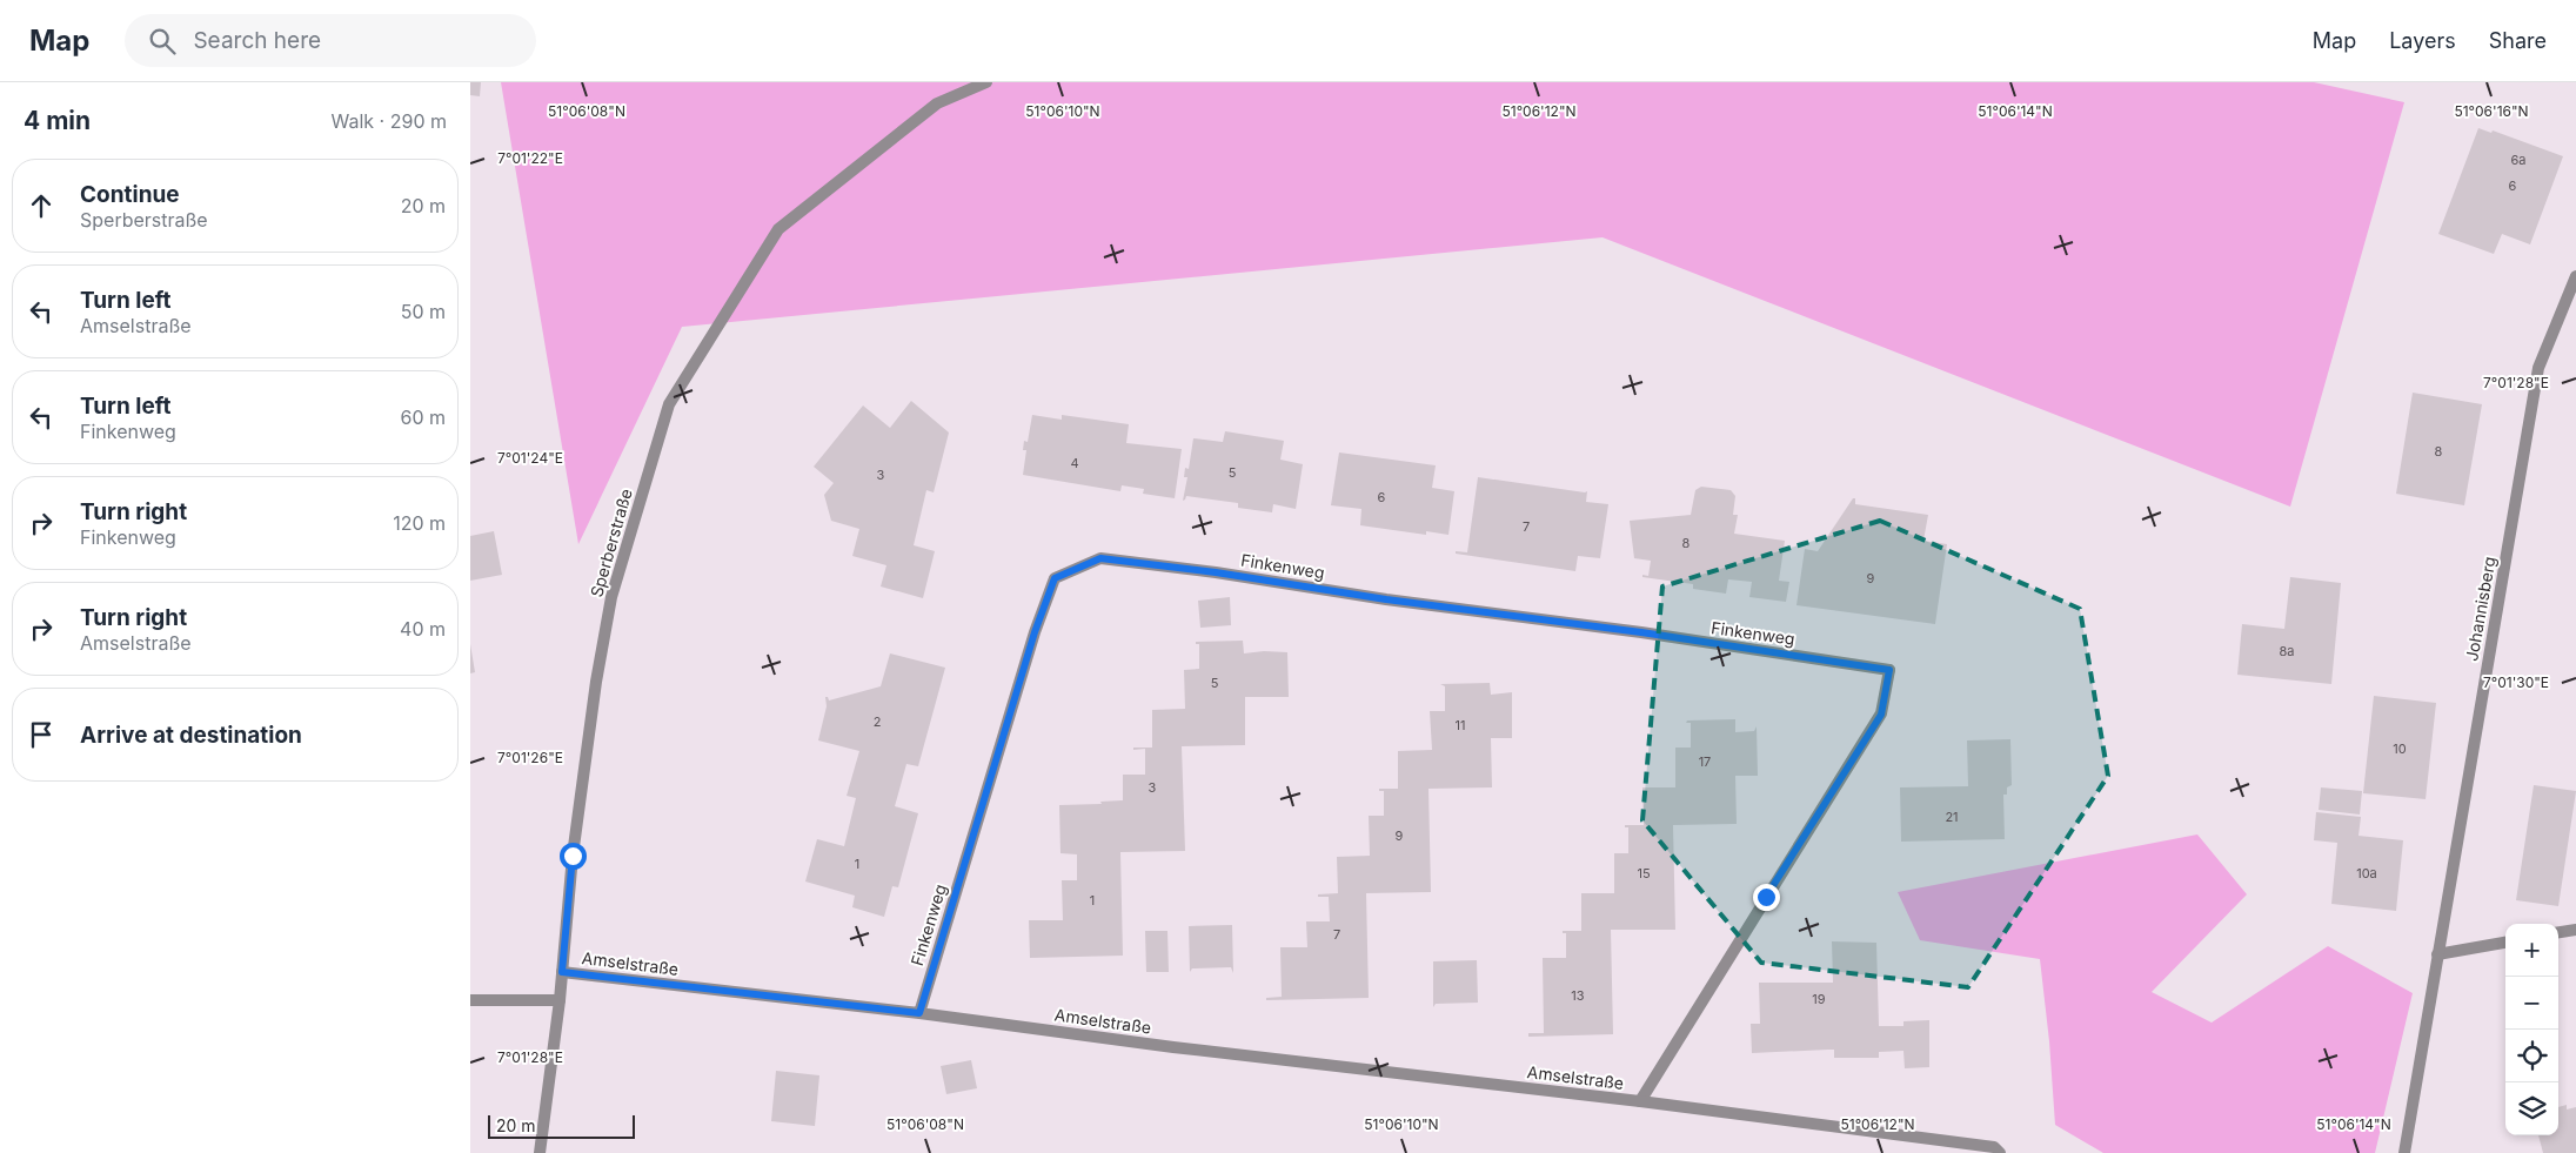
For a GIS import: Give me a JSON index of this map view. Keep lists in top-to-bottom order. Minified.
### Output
{"streets":{"street":["Sperberstraße","Finkenweg","Johannisberg","Amselstraße"]},"crossings":[["Sperberstraße","Amselstraße"],["Finkenweg","Amselstraße"]],"house_numbers":["6a","6","8","4","5","3","6","7","8","9","8a","5","2","11","10","17","3","21","9","1","15","10a","1","7","13","19"],"scale_bar":"20 m","page":{"header":"Map","search":"Search here","nav":["Map","Layers","Share"],"heading":["4 min","Walk · 290 m"],"list":[["Continue","Sperberstraße","20 m"],["Turn left","Amselstraße","50 m"],["Turn left","Finkenweg","60 m"],["Turn right","Finkenweg","120 m"],["Turn right","Amselstraße","40 m"],"Arrive at destination"],"map_buttons":["+","−"],"scale":"20 m"},"coordinates":["51°06'08\"N","51°06'10\"N","51°06'12\"N","51°06'14\"N","51°06'16\"N","7°01'22\"E","7°01'28\"E","7°01'24\"E","7°01'30\"E","7°01'26\"E"]}
